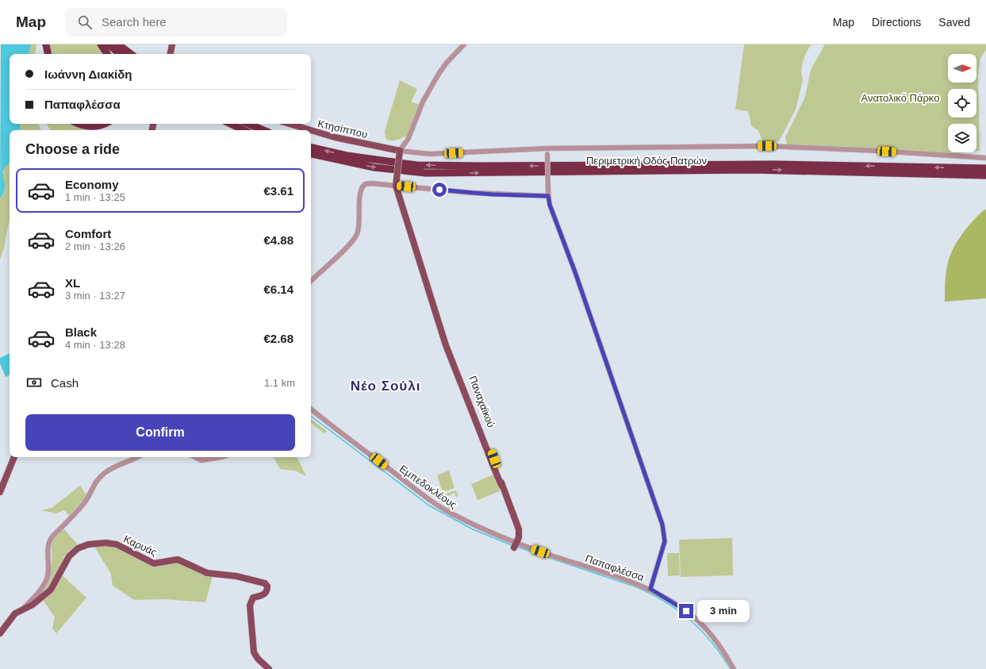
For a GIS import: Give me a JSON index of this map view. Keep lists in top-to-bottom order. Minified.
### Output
{"streets":{"highway":["Περιμετρική Οδός Πατρών"],"main road":["Κτησίππου","Παναχαϊκού","Καρυάς"],"street":["Εμπεδοκλέους","Παπαφλέσσα"]},"crossings":[["Παναχαϊκού","Εμπεδοκλέους"],["Παναχαϊκού","Παπαφλέσσα"],["Εμπεδοκλέους","Παπαφλέσσα"]],"districts":["Νέο Σούλι"],"parks":["Ανατολικό Πάρκο"],"north":"right","page":{"header":"Map","search":"Search here","nav":["Map","Directions","Saved"],"banner":["Ιωάννη Διακίδη","Παπαφλέσσα"],"heading":"Choose a ride","list":[{"name":"Economy","note":"1 min · 13:25","value":"€3.61"},{"name":"Comfort","note":"2 min · 13:26","value":"€4.88"},{"name":"XL","note":"3 min · 13:27","value":"€6.14"},{"name":"Black","note":"4 min · 13:28","value":"€2.68"}],"pay":["Cash","1.1 km"],"buttons":"Confirm","bubble":"3 min"}}
